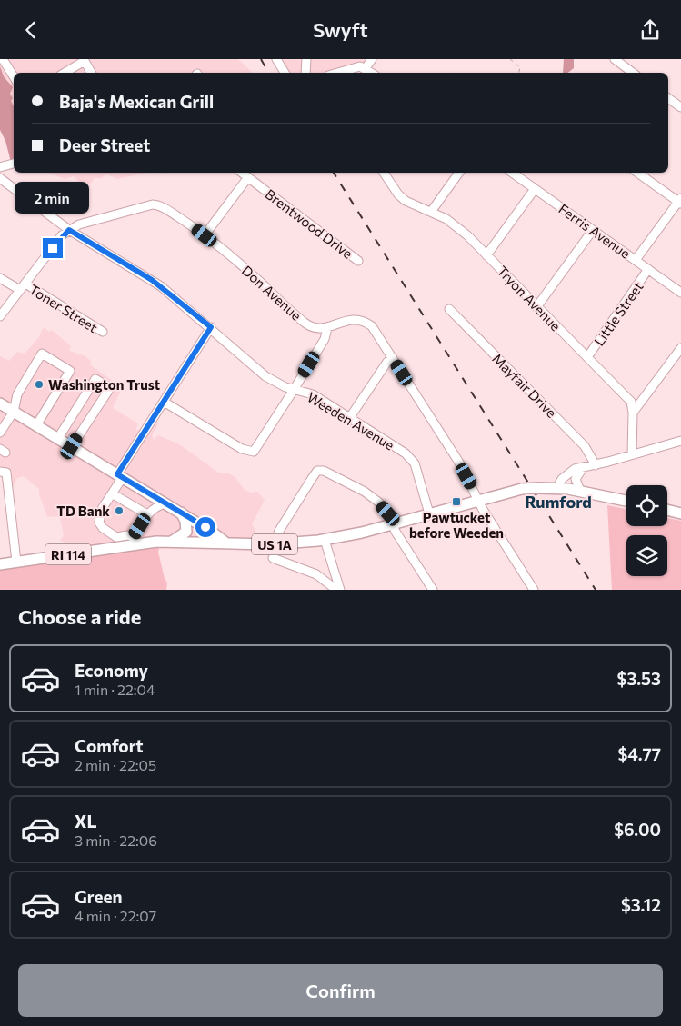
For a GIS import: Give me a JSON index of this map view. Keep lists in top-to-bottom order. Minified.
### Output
{"streets":{"main road":["US 1A","RI 114"],"street":["Brentwood Drive","Ferris Avenue","Don Avenue","Tryon Avenue","Toner Street","Little Street","Mayfair Drive","Weeden Avenue"]},"crossings":[["Ferris Avenue","Little Street"],["Don Avenue","Weeden Avenue"],["Tryon Avenue","Little Street"],["Weeden Avenue","US 1A"],["US 1A","RI 114"]],"districts":["Rumford"],"places":{"other":["Washington Trust","TD Bank"],"transit":["Pawtucket before Weeden"]},"page":{"header":"Swyft","banner":["Baja's Mexican Grill","Deer Street"],"bubble":"2 min","heading":"Choose a ride","list":[{"name":"Economy","note":"1 min · 22:04","value":"$3.53"},{"name":"Comfort","note":"2 min · 22:05","value":"$4.77"},{"name":"XL","note":"3 min · 22:06","value":"$6.00"},{"name":"Green","note":"4 min · 22:07","value":"$3.12"}],"buttons":"Confirm"}}
